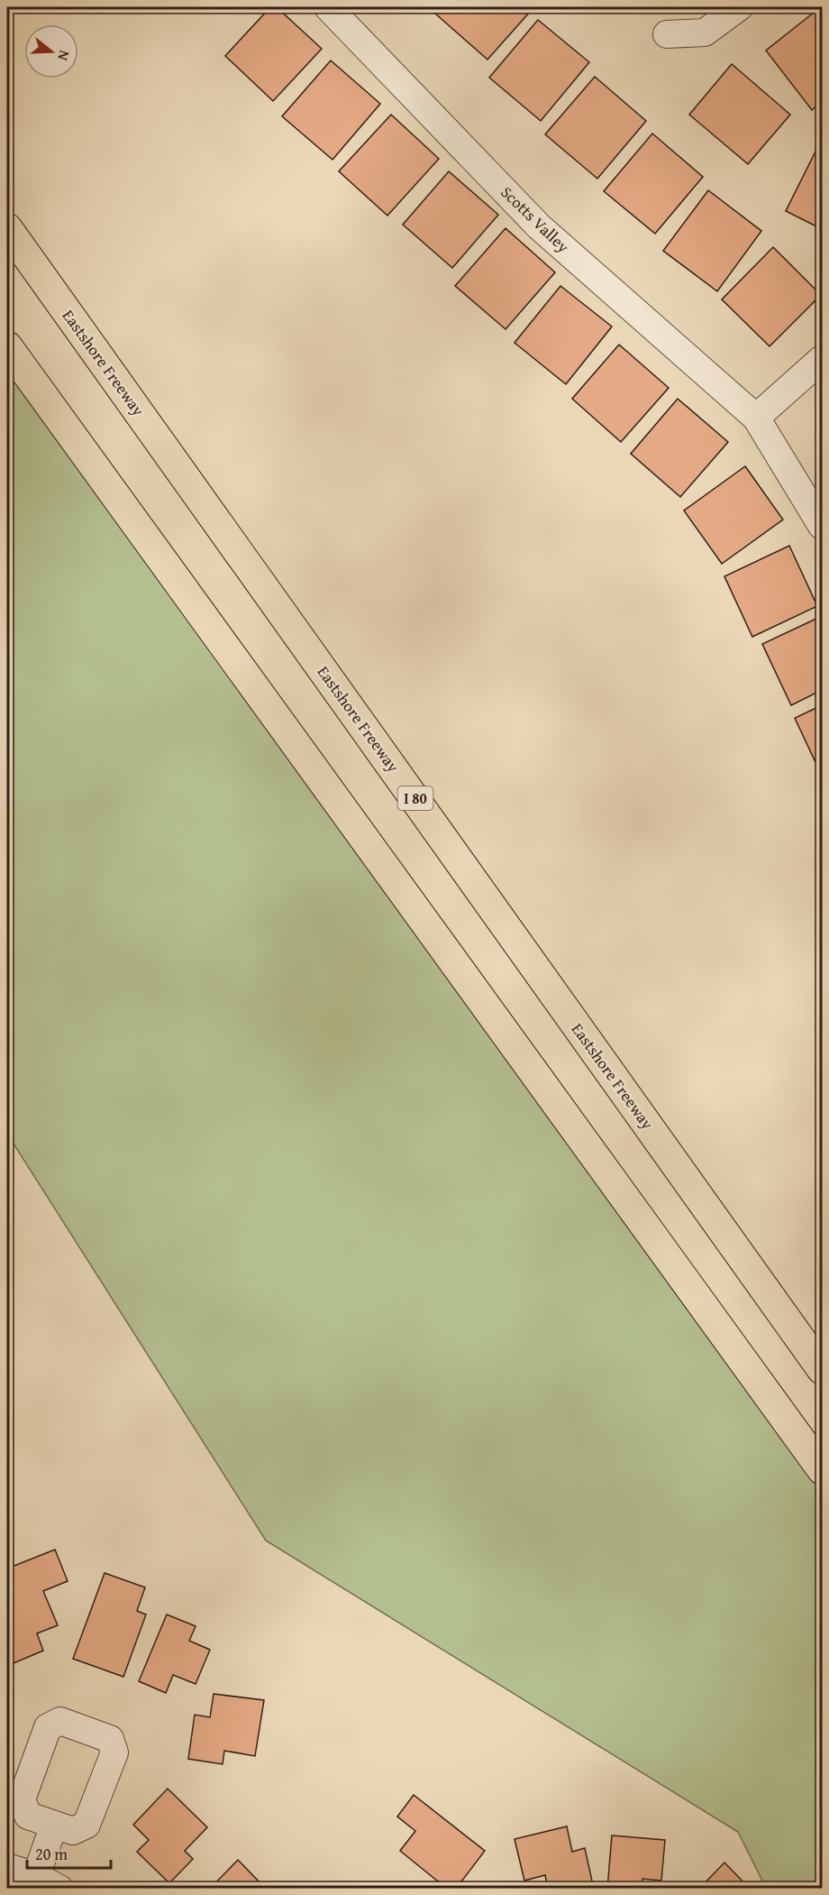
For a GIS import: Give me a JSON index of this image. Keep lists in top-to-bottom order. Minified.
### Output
{"streets":{"highway":["Eastshore Freeway","I 80"],"street":["Scotts Valley"]},"scale_bar":"20 m","north":"right"}
